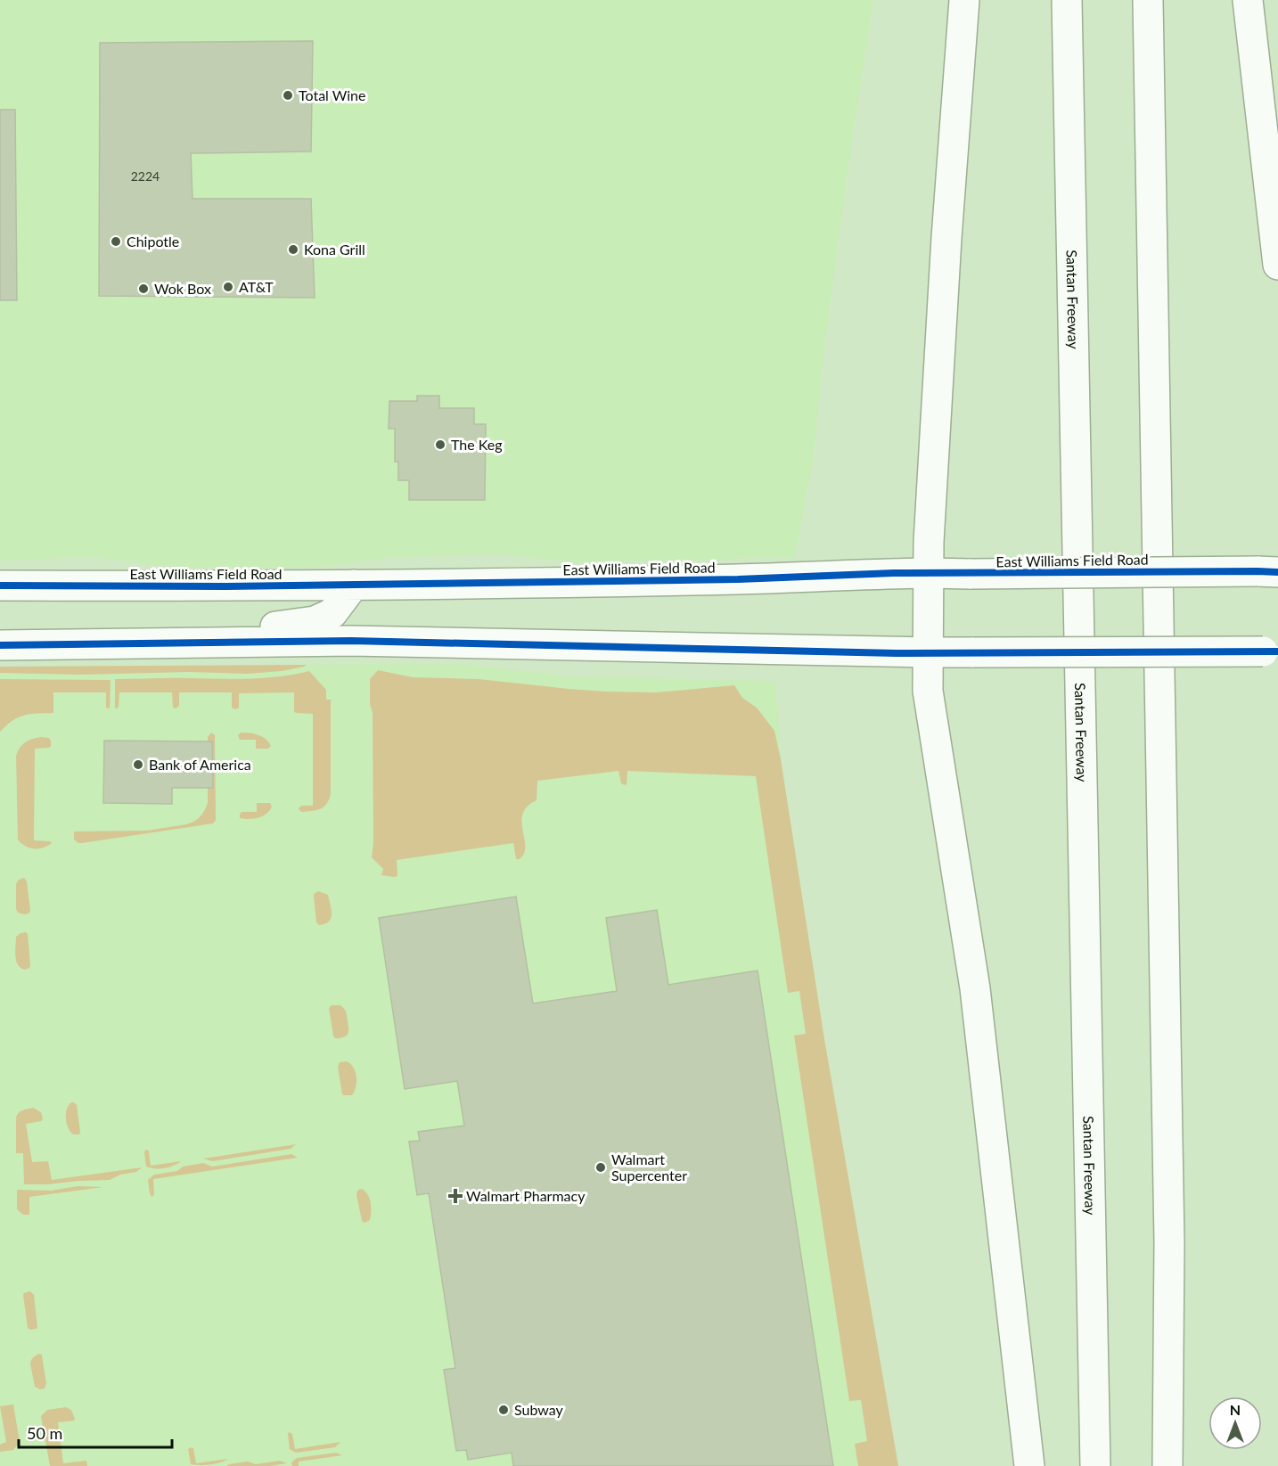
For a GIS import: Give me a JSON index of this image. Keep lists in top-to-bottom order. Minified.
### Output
{"streets":{"main road":["Santan Freeway","East Williams Field Road"]},"places":{"other":["Total Wine","Chipotle","Kona Grill","AT&T","Wok Box","The Keg","Bank of America","Walmart Supercenter","Subway"],"health":["Walmart Pharmacy"]},"house_numbers":["2224"],"scale_bar":"50 m","north":"top"}
